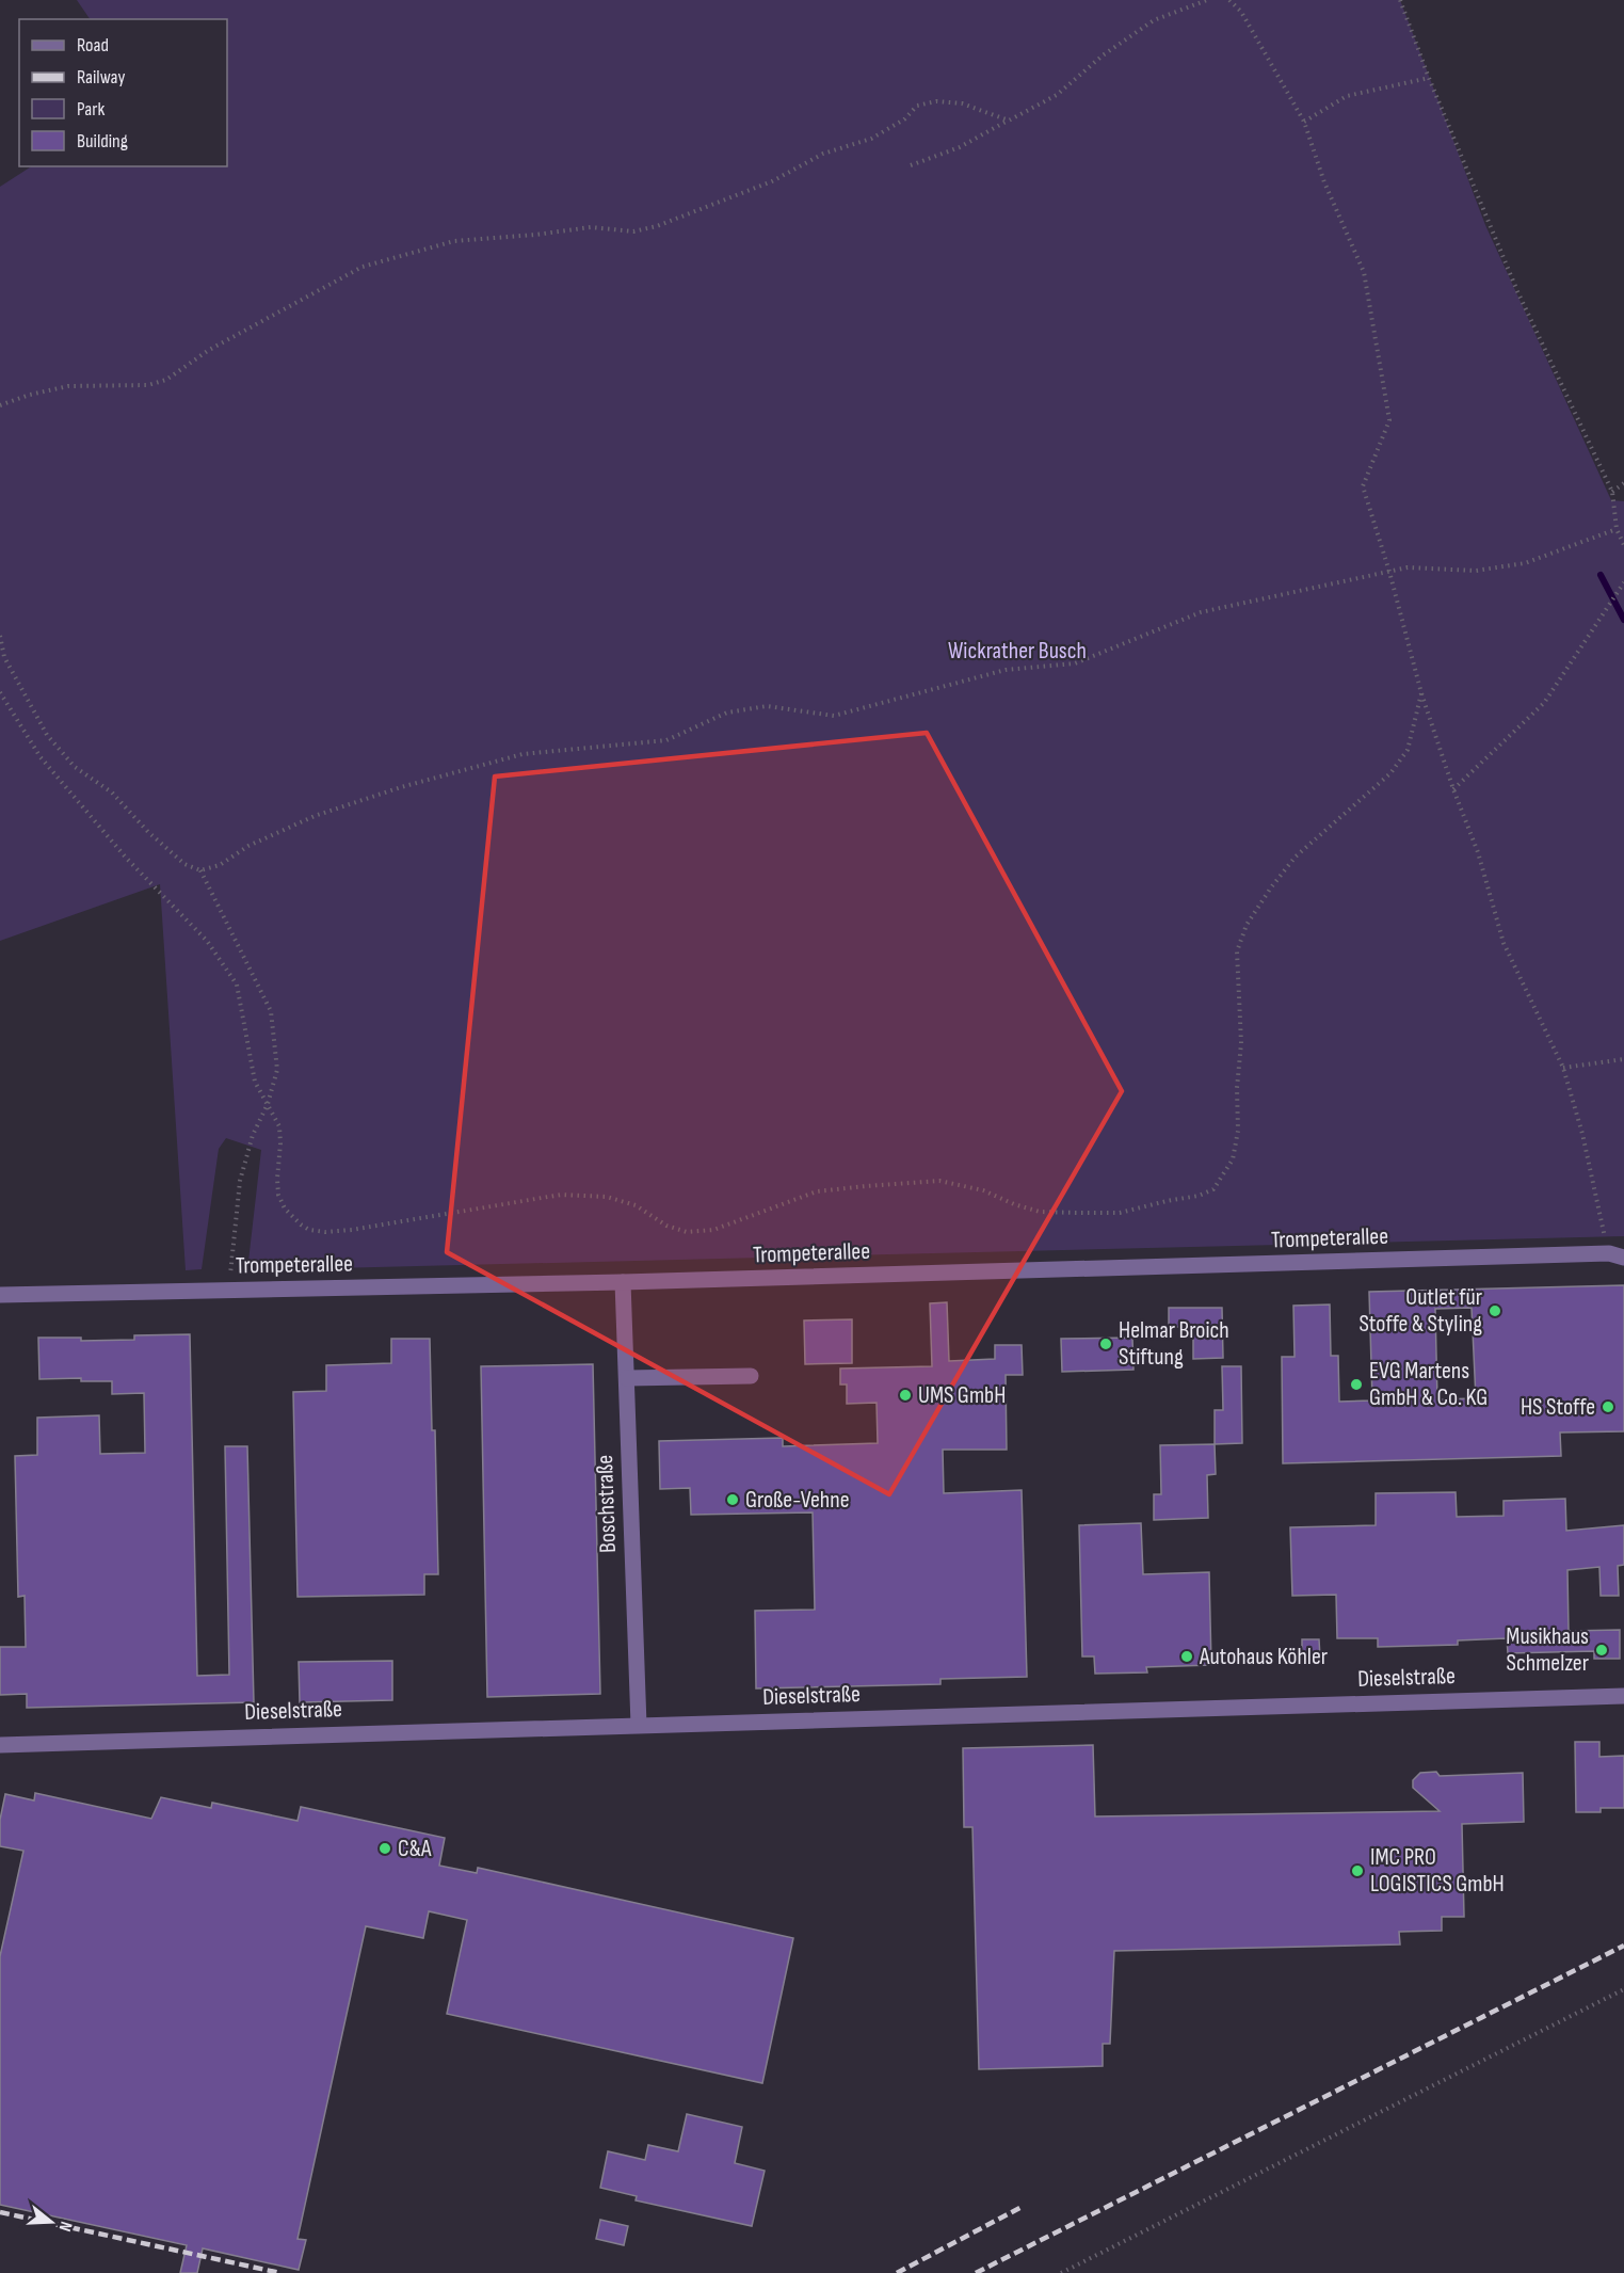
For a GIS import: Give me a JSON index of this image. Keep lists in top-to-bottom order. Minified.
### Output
{"streets":{"street":["Trompeterallee","Boschstraße","Dieselstraße"]},"crossings":[["Trompeterallee","Boschstraße"],["Boschstraße","Dieselstraße"]],"parks":["Wickrather Busch"],"places":["Outlet für Stoffe & Styling","Helmar Broich Stiftung","EVG Martens GmbH & Co. KG","UMS GmbH","HS Stoffe","Große-Vehne","Musikhaus Schmelzer","Autohaus Köhler","C&A","IMC PRO LOGISTICS GmbH"],"legend":["Road","Railway","Park","Building"],"north":"right"}
